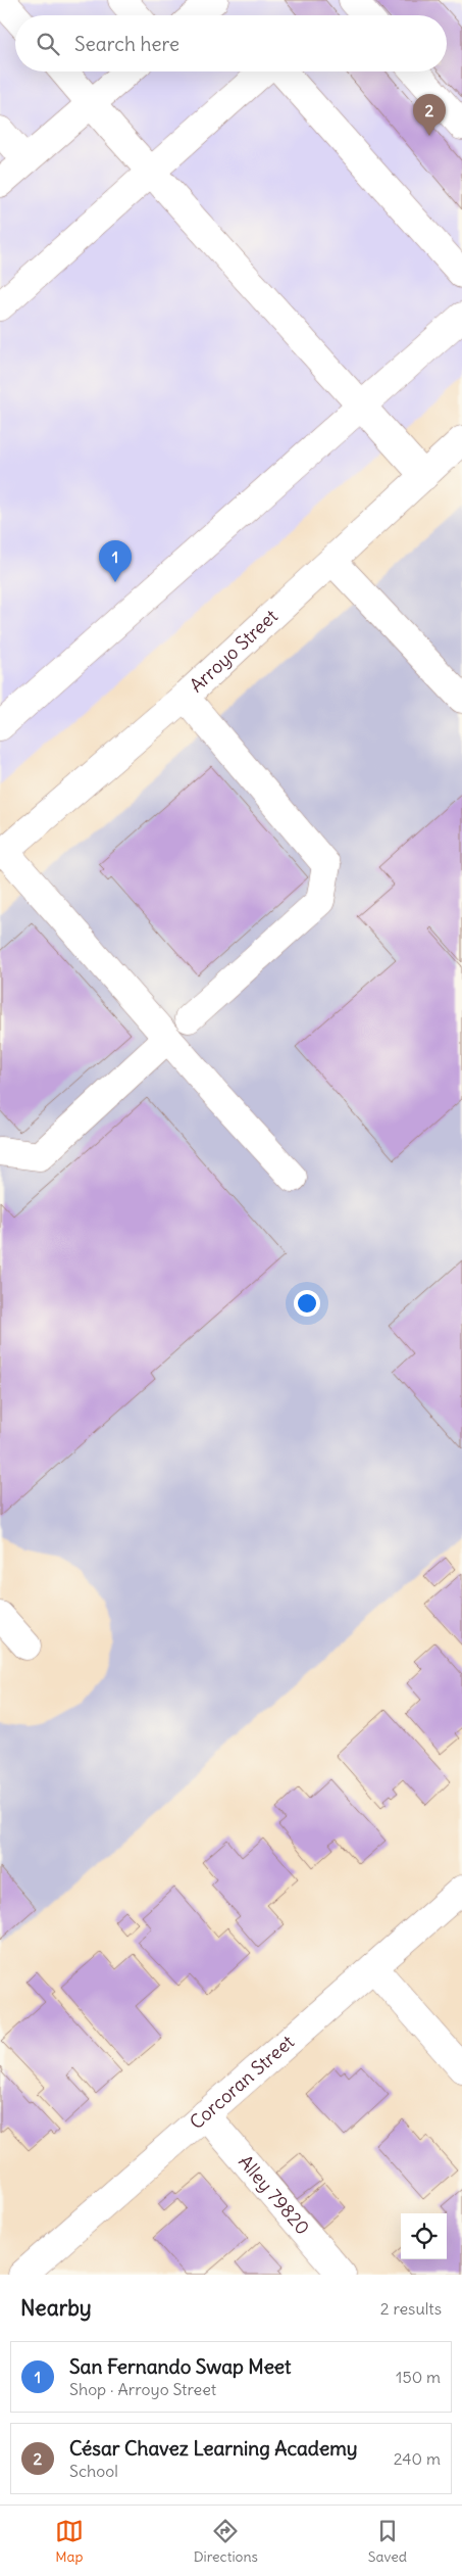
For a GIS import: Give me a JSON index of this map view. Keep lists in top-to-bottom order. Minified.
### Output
{"streets":{"street":["Arroyo Street","Corcoran Street","Alley 79820"]},"crossings":[["Corcoran Street","Alley 79820"]],"page":{"search":"Search here","pins":["2","1"],"heading":["Nearby","2 results"],"list":[{"mark":"1","name":"San Fernando Swap Meet","note":"Shop · Arroyo Street","value":"150 m"},{"mark":"2","name":"César Chavez Learning Academy","note":"School","value":"240 m"}],"nav":["Map","Directions","Saved"]}}
